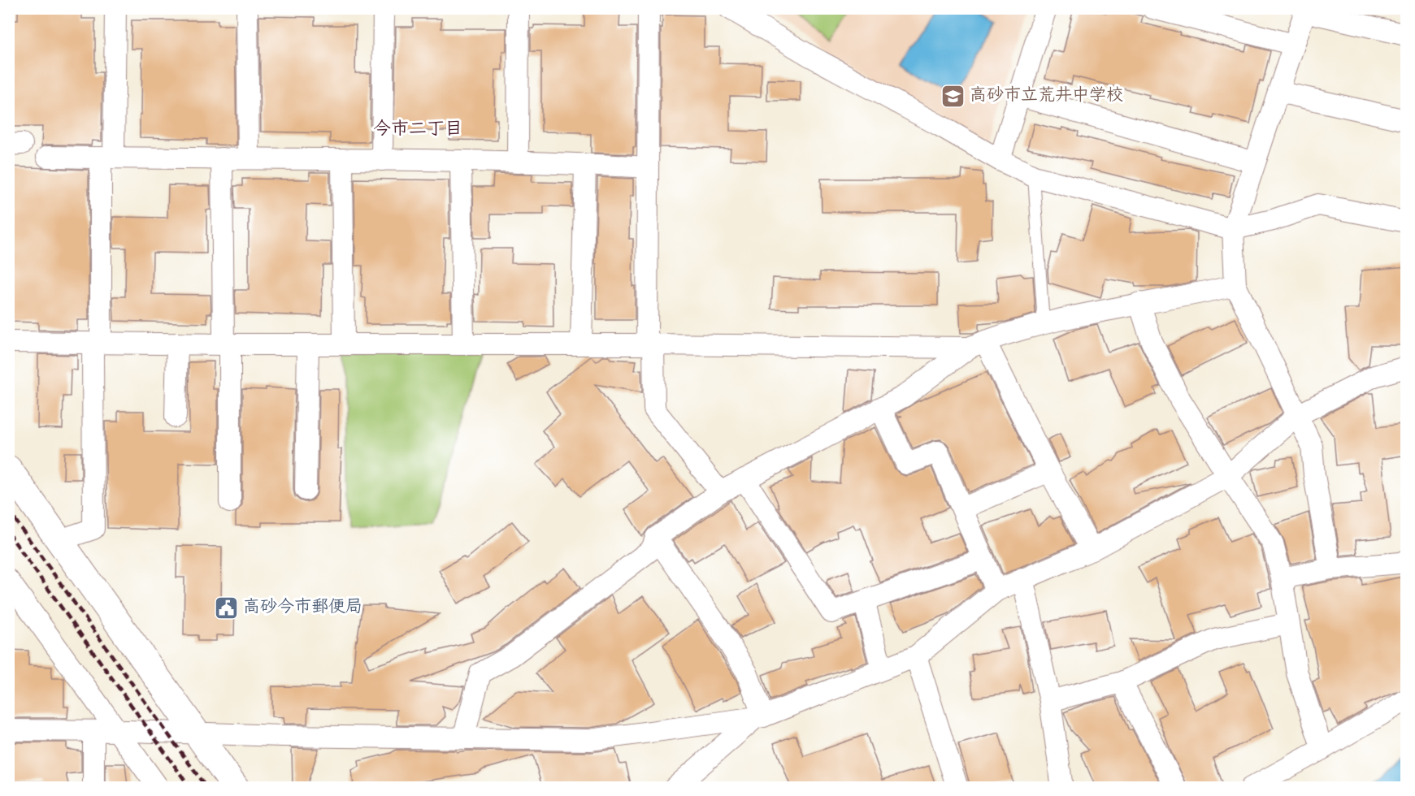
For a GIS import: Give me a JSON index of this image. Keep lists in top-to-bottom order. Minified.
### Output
{"districts":["今市二丁目"],"places":{"school or university":["高砂市立荒井中学校"],"public building":["高砂今市郵便局"]}}
